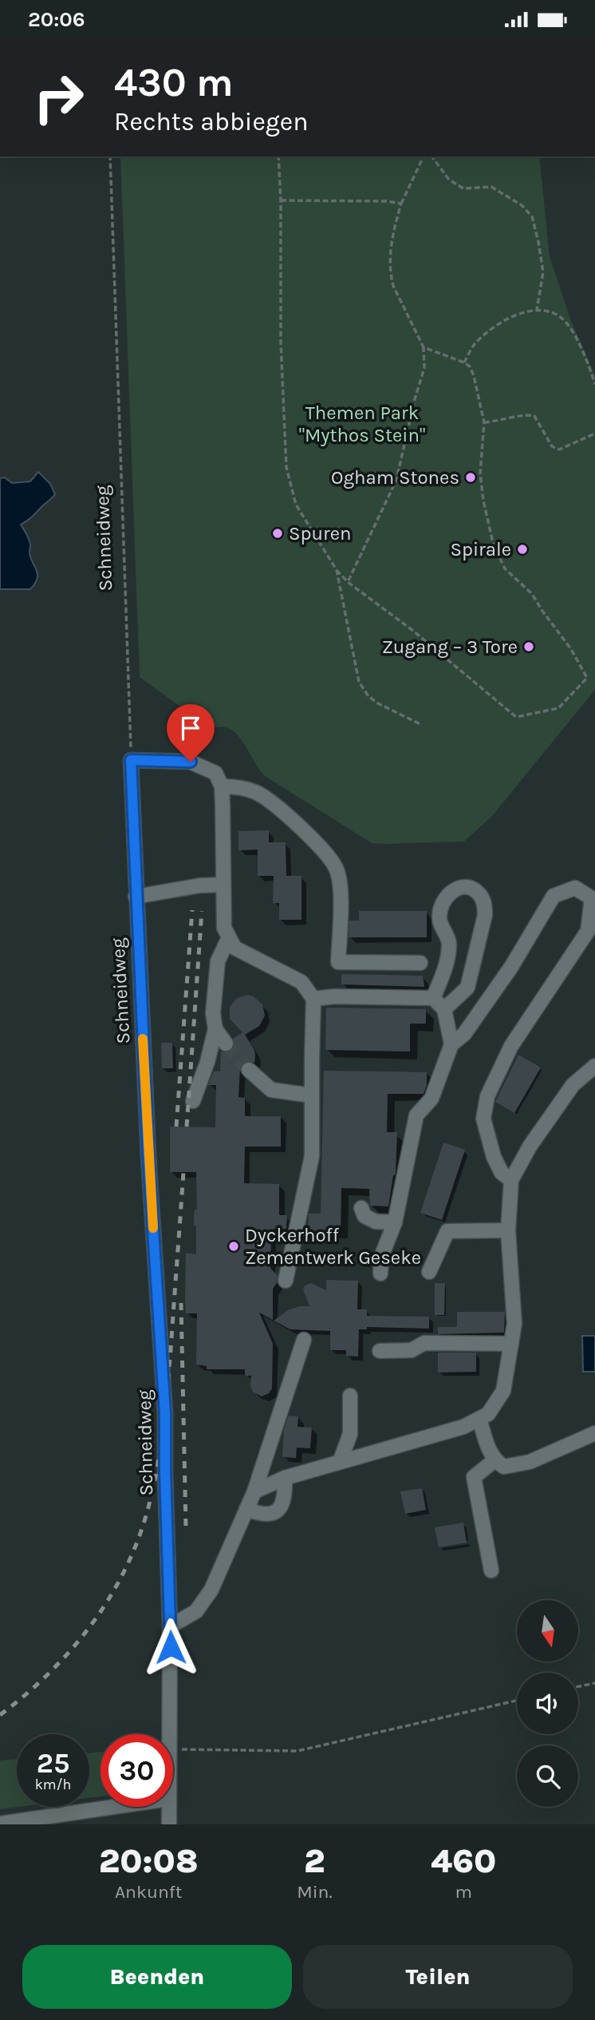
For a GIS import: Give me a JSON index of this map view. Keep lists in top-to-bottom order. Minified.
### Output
{"streets":{"street":["Schneidweg"]},"parks":["Themen Park \"Mythos Stein\""],"places":["Ogham Stones","Spuren","Spirale","Zugang – 3 Tore","Dyckerhoff Zementwerk Geseke"],"north":"bottom","page":{"status":"20:06","turn":["430 m","Rechts abbiegen"],"speed":"25 km/h","limit":"30","eta":["20:08","Ankunft","2","Min.","460","m"],"buttons":["Beenden","Teilen"]}}
